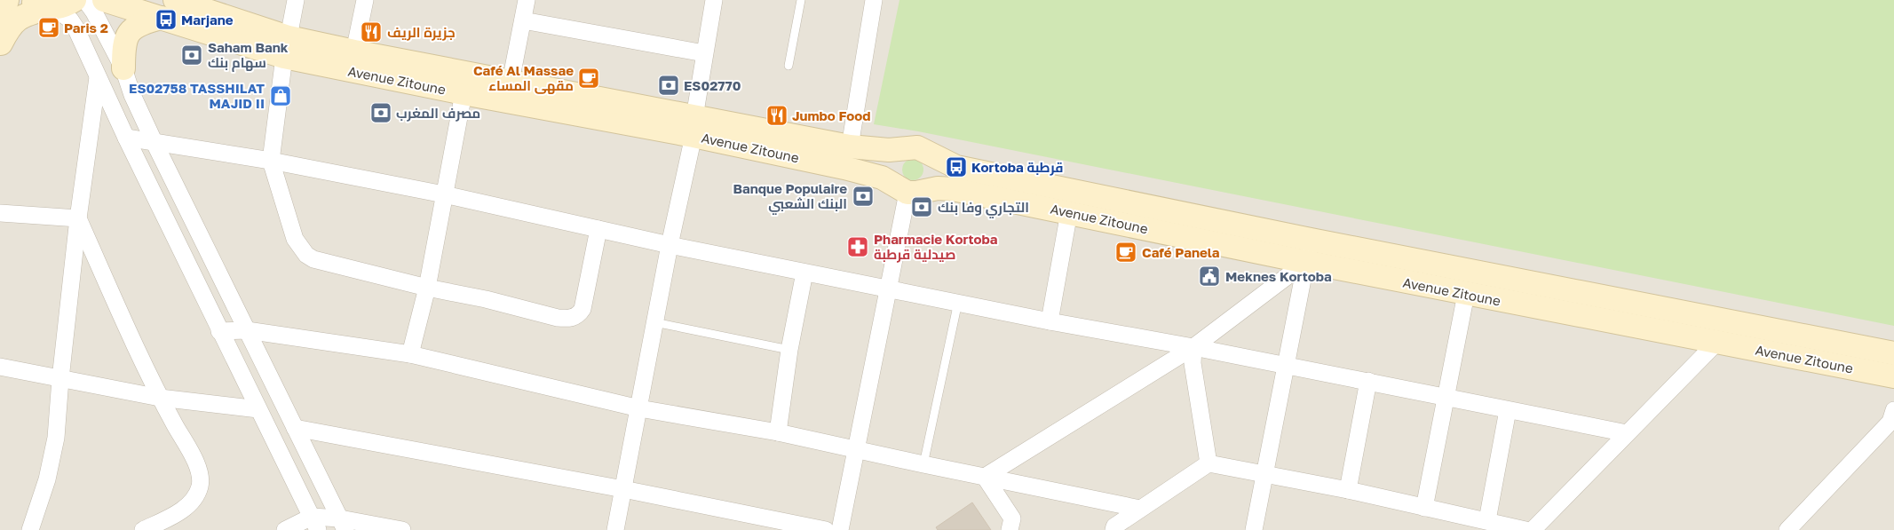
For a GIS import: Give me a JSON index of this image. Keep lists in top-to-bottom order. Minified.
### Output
{"streets":{"main road":["Avenue Zitoune"]},"places":{"bus stop":["Marjane","Kortoba قرطبة"],"cafe":["Paris 2","Café Al Massae مقهى المساء","Café Panela"],"restaurant":["جزيرة الريف","Jumbo Food"],"bank":["Saham Bank سهام بنك","ES02770","مصرف المغرب","Banque Populaire البنك الشعبي","التجاري وفا بنك"],"shop":["ES02758 TASSHILAT MAJID II"],"pharmacy":["Pharmacie Kortoba صيدلية قرطبة"],"public building":["Meknes Kortoba"]}}
